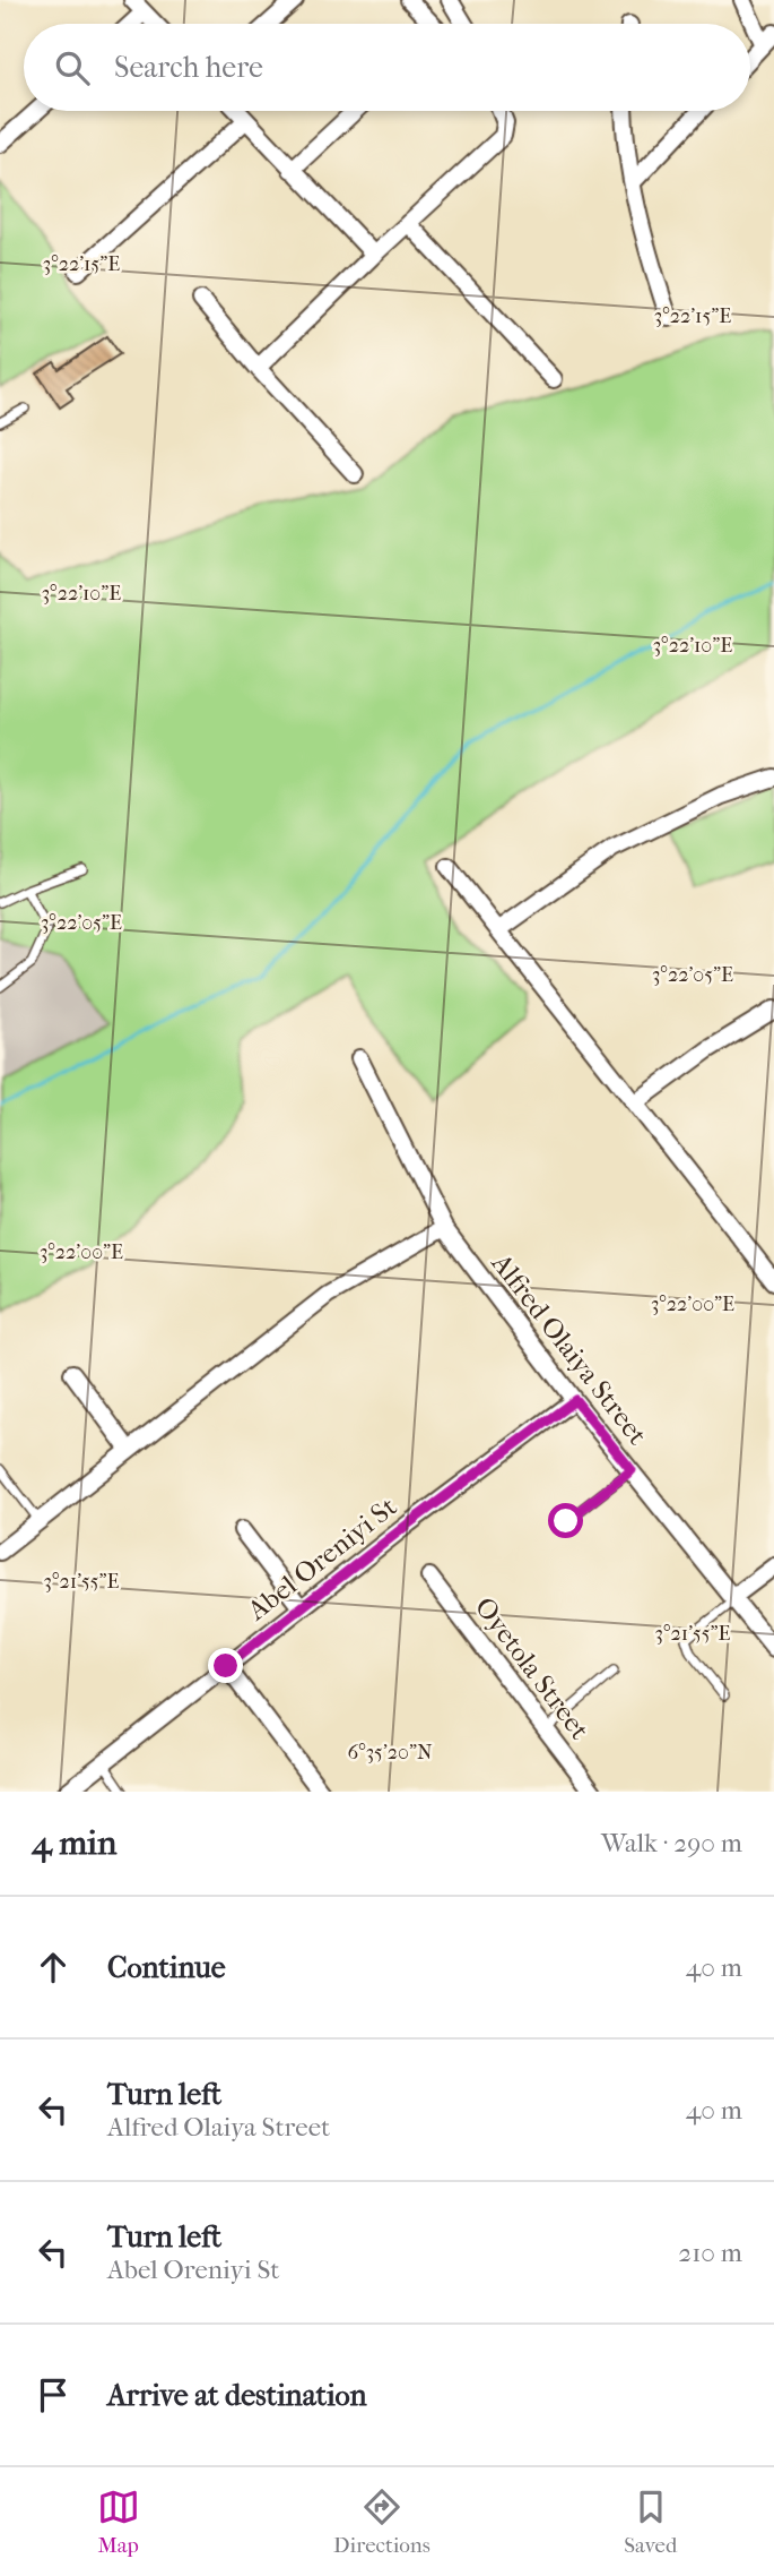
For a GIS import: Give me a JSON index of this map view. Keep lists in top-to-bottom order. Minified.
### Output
{"streets":{"street":["Alfred Olaiya Street","Abel Oreniyi St","Oyetola Street"]},"crossings":[["Alfred Olaiya Street","Abel Oreniyi St"]],"page":{"search":"Search here","heading":["4 min","Walk · 290 m"],"list":[["Continue","40 m"],["Turn left","Alfred Olaiya Street","40 m"],["Turn left","Abel Oreniyi St","210 m"],"Arrive at destination"],"nav":["Map","Directions","Saved"]},"coordinates":["3°22'15\"E","3°22'10\"E","3°22'05\"E","3°22'00\"E","3°21'55\"E","6°35'20\"N"]}
